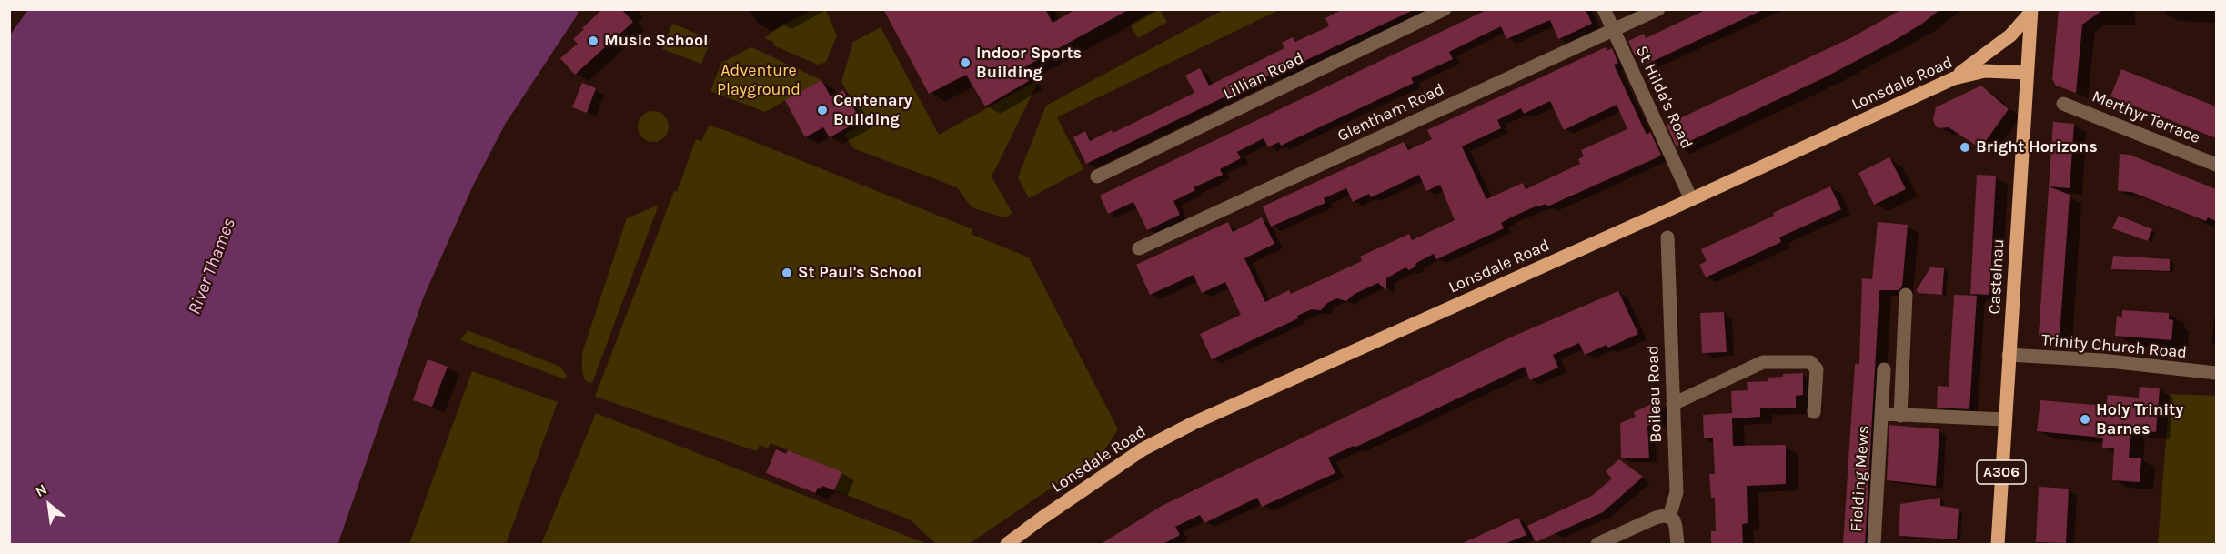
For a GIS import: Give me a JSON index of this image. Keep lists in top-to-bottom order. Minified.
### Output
{"streets":{"main road":["Lonsdale Road","Castelnau","A306"],"street":["Lillian Road","St Hilda's Road","Glentham Road","Merthyr Terrace","Trinity Church Road","Boileau Road","Fielding Mews"]},"crossings":[["Lonsdale Road","St Hilda's Road"],["Lonsdale Road","Castelnau"],["St Hilda's Road","Glentham Road"],["Castelnau","Trinity Church Road"]],"water":["River Thames"],"parks":["Adventure Playground"],"places":["Music School","Indoor Sports Building","Centenary Building","Bright Horizons","St Paul's School","Holy Trinity Barnes"],"north":"top left"}
